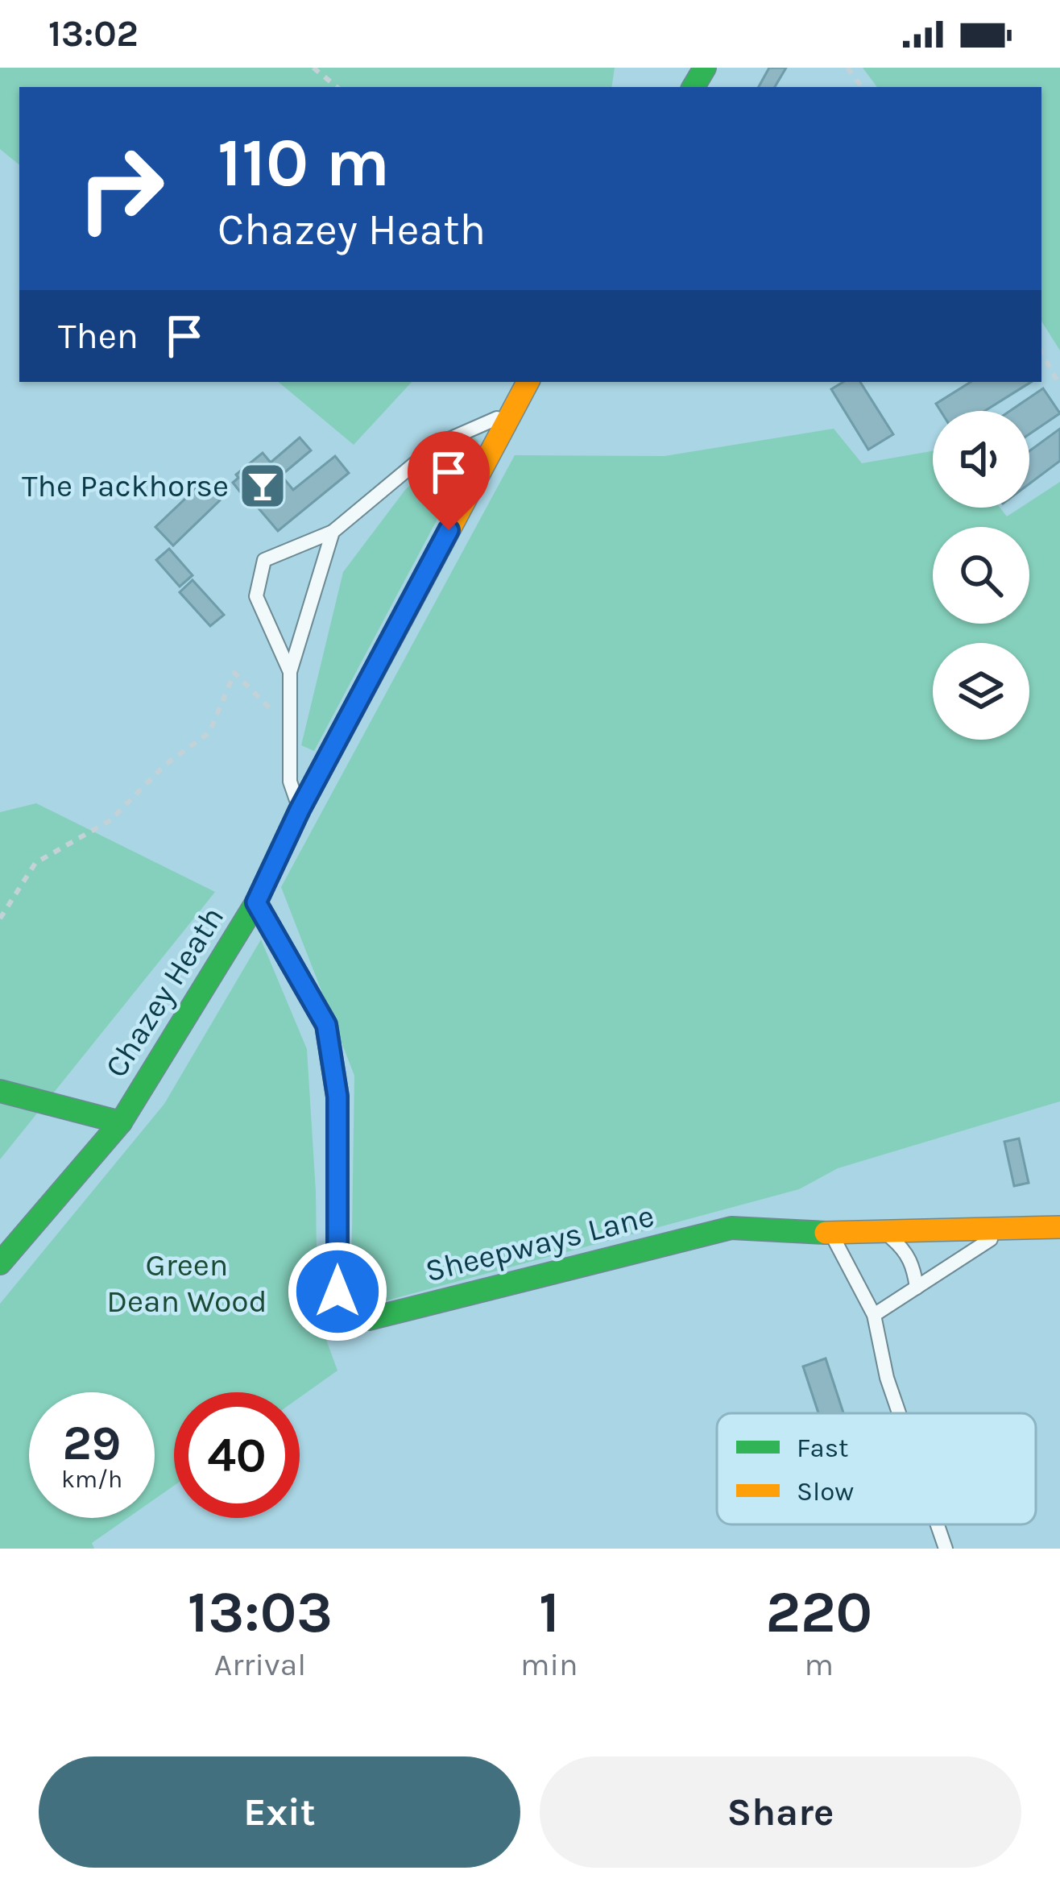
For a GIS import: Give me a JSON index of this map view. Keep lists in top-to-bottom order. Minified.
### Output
{"streets":{"street":["Chazey Heath","Sheepways Lane"]},"crossings":[["Chazey Heath","Sheepways Lane"]],"parks":["Green Dean Wood"],"places":{"bar":["The Packhorse"]},"legend":["Fast","Slow"],"page":{"status":"13:02","turn":["110 m","Chazey Heath"],"then":"Then","speed":"29 km/h","limit":"40","eta":["13:03","Arrival","1","min","220","m"],"buttons":["Exit","Share"]}}
